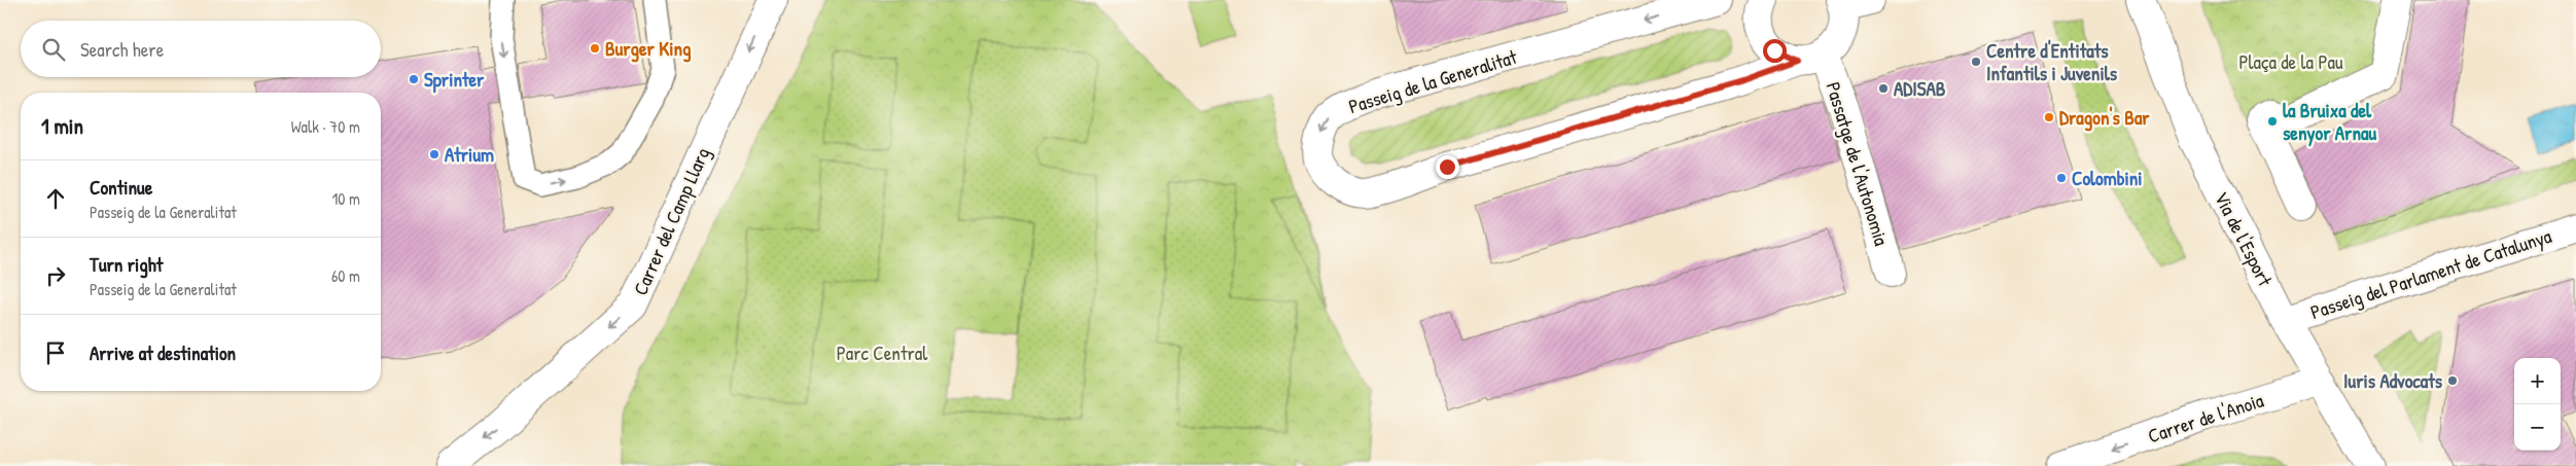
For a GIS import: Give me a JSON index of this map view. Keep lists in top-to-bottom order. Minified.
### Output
{"streets":{"street":["Passeig de la Generalitat","Passatge de l'Autonomia","Carrer del Camp Llarg","Via de l'Esport","Passeig del Parlament de Catalunya","Carrer de l'Anoia"]},"crossings":[["Passeig de la Generalitat","Passatge de l'Autonomia"],["Via de l'Esport","Passeig del Parlament de Catalunya"],["Via de l'Esport","Carrer de l'Anoia"]],"one_way":["Carrer del Camp Llarg","Carrer de l'Anoia"],"parks":["Plaça de la Pau","Parc Central"],"places":["Burger King","Centre d'Entitats Infantils i Juvenils","Sprinter","ADISAB","Dragon's Bar","la Bruixa del senyor Arnau","Atrium","Colombini","Iuris Advocats"],"page":{"search":"Search here","heading":["1 min","Walk · 70 m"],"list":[["Continue","Passeig de la Generalitat","10 m"],["Turn right","Passeig de la Generalitat","60 m"],"Arrive at destination"],"map_buttons":["+","−"]}}
